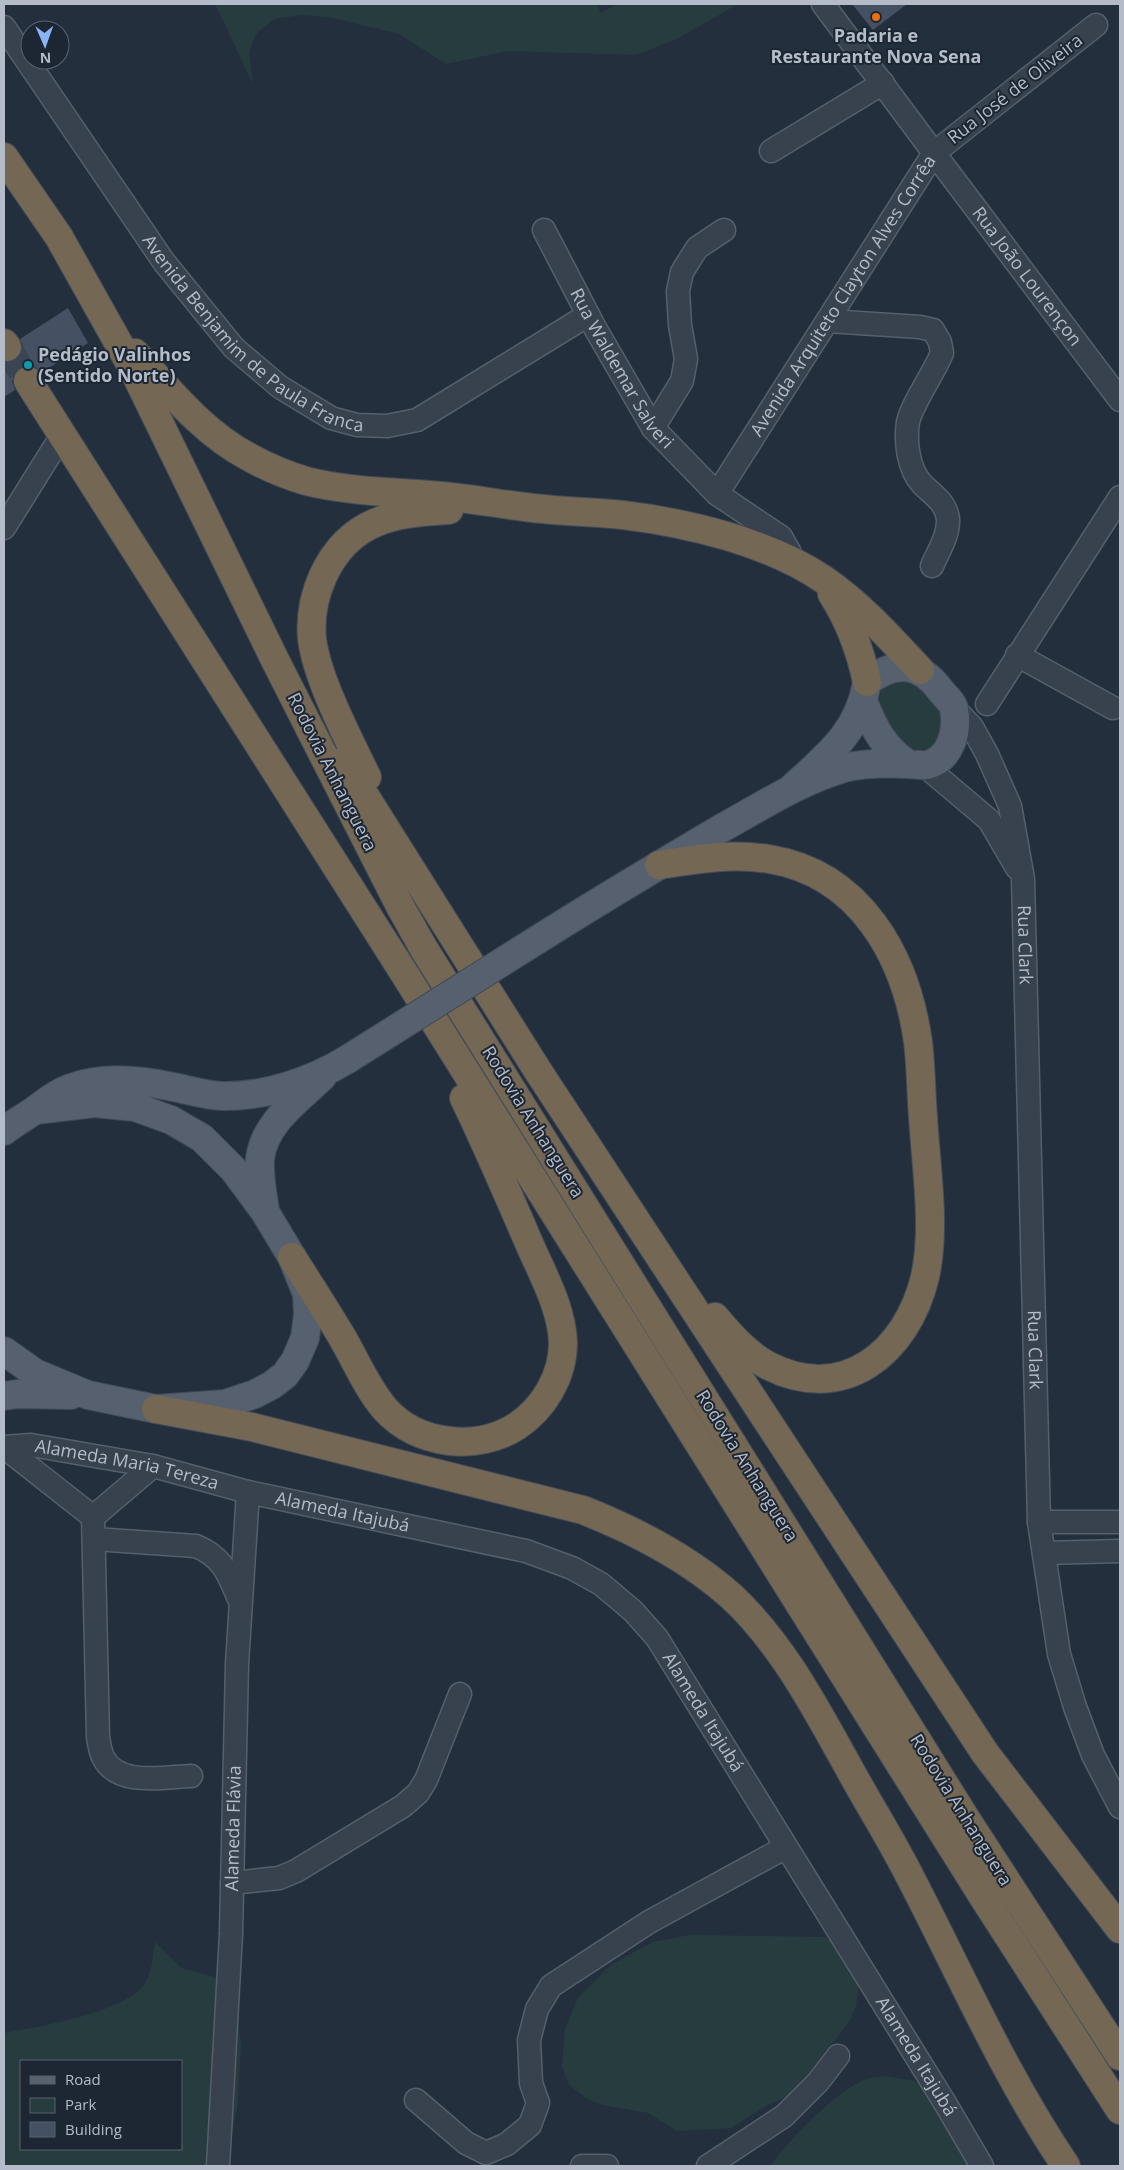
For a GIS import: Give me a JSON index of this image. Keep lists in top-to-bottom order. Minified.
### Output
{"streets":{"highway":["Rodovia Anhanguera"],"street":["Rua José de Oliveira","Rua João Lourençon","Avenida Arquiteto Clayton Alves Corrêa","Avenida Benjamim de Paula Franca","Rua Waldemar Salveri","Rua Clark","Alameda Maria Tereza","Alameda Itajubá","Alameda Flávia"]},"crossings":[["Rua José de Oliveira","Rua João Lourençon"],["Rua José de Oliveira","Avenida Arquiteto Clayton Alves Corrêa"],["Rua João Lourençon","Avenida Arquiteto Clayton Alves Corrêa"],["Avenida Arquiteto Clayton Alves Corrêa","Rua Waldemar Salveri"],["Avenida Benjamim de Paula Franca","Rua Waldemar Salveri"],["Alameda Maria Tereza","Alameda Itajubá"],["Alameda Maria Tereza","Alameda Flávia"],["Alameda Itajubá","Alameda Flávia"]],"places":["Padaria e Restaurante Nova Sena","Pedágio Valinhos (Sentido Norte)"],"legend":["Road","Park","Building"],"north":"bottom"}
